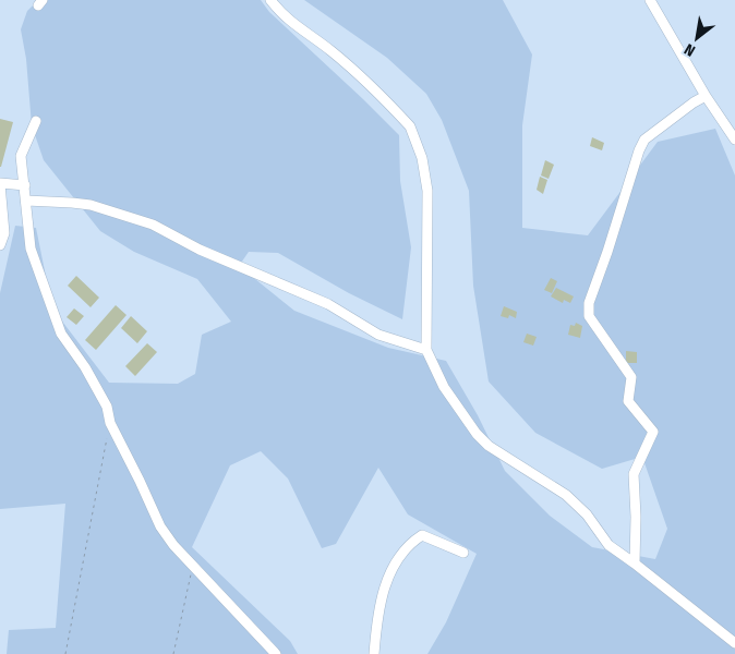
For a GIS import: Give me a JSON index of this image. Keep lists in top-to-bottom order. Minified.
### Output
{"north":"bottom left"}
